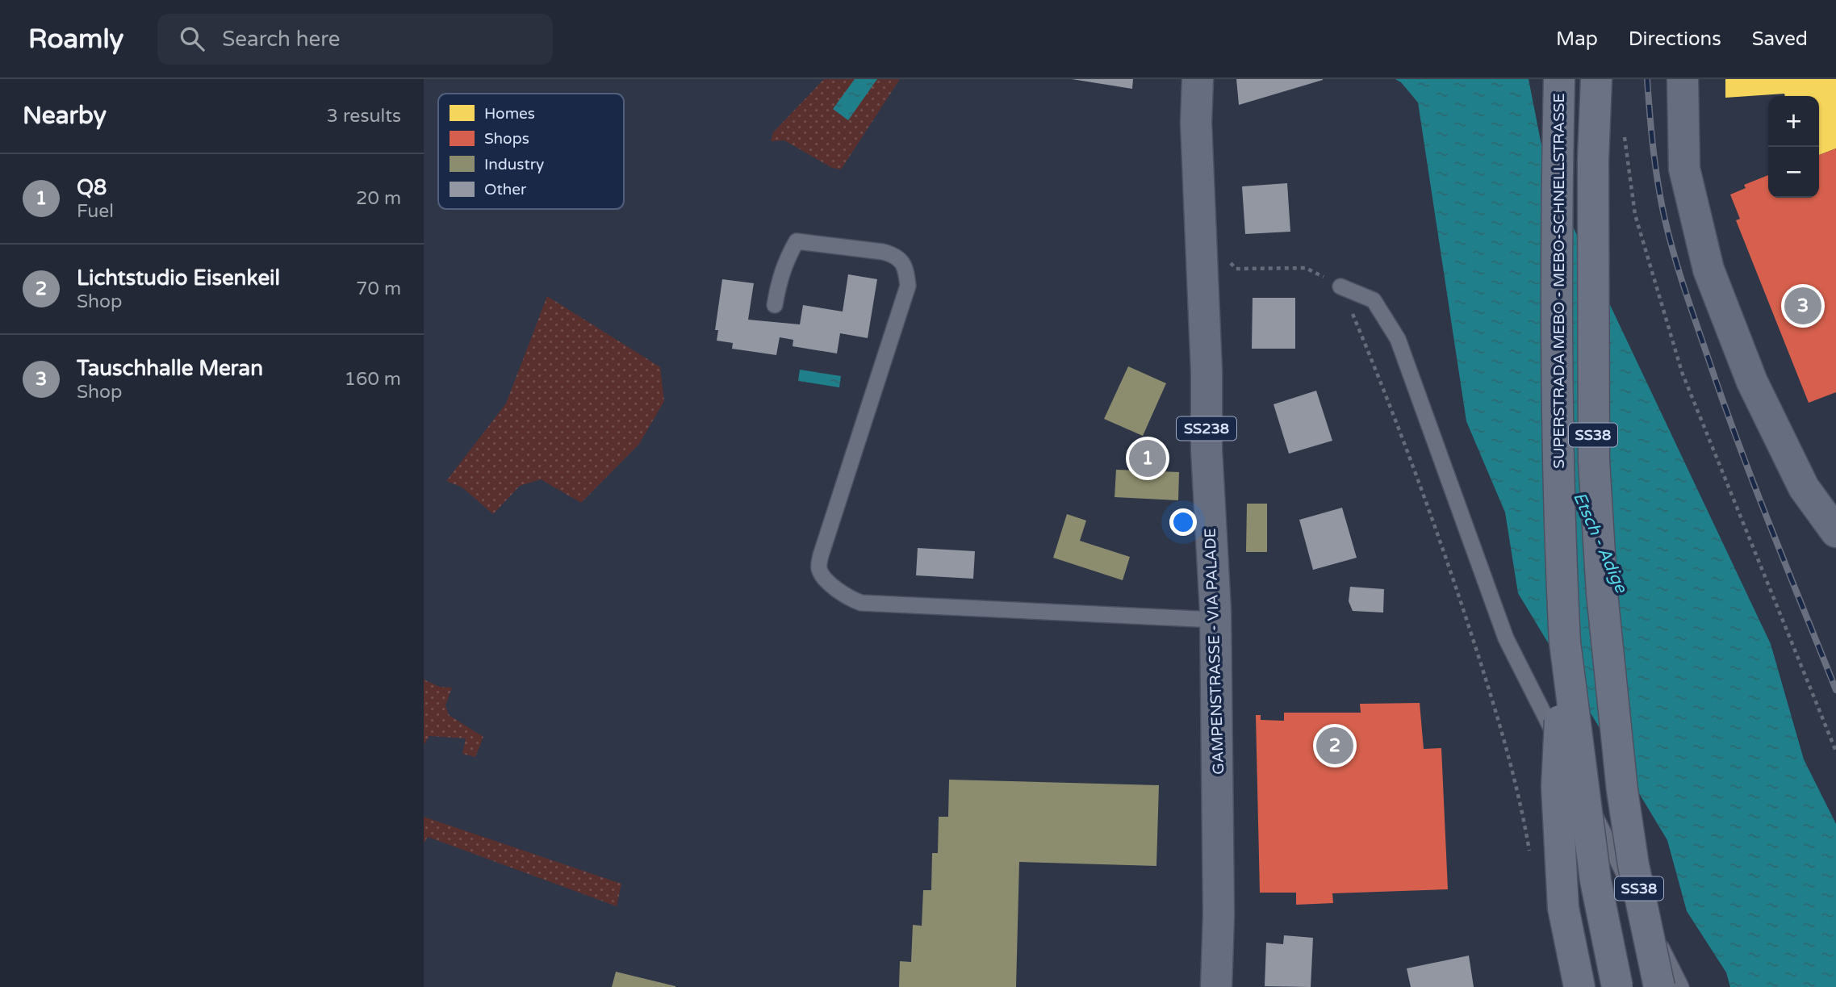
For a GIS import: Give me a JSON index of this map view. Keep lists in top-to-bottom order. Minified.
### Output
{"streets":{"highway":["SUPERSTRADA MEBO - MEBO-SCHNELLSTRASSE","SS38"],"main road":["SS238","GAMPENSTRASSE - VIA PALADE"]},"water":["Etsch - Adige"],"legend":["Homes","Shops","Industry","Other"],"page":{"header":"Roamly","search":"Search here","nav":["Map","Directions","Saved"],"heading":["Nearby","3 results"],"map_buttons":["+","−"],"list":[{"mark":"1","name":"Q8","note":"Fuel","value":"20 m"},{"mark":"2","name":"Lichtstudio Eisenkeil","note":"Shop","value":"70 m"},{"mark":"3","name":"Tauschhalle Meran","note":"Shop","value":"160 m"}],"pins":["3","1","2"]}}
